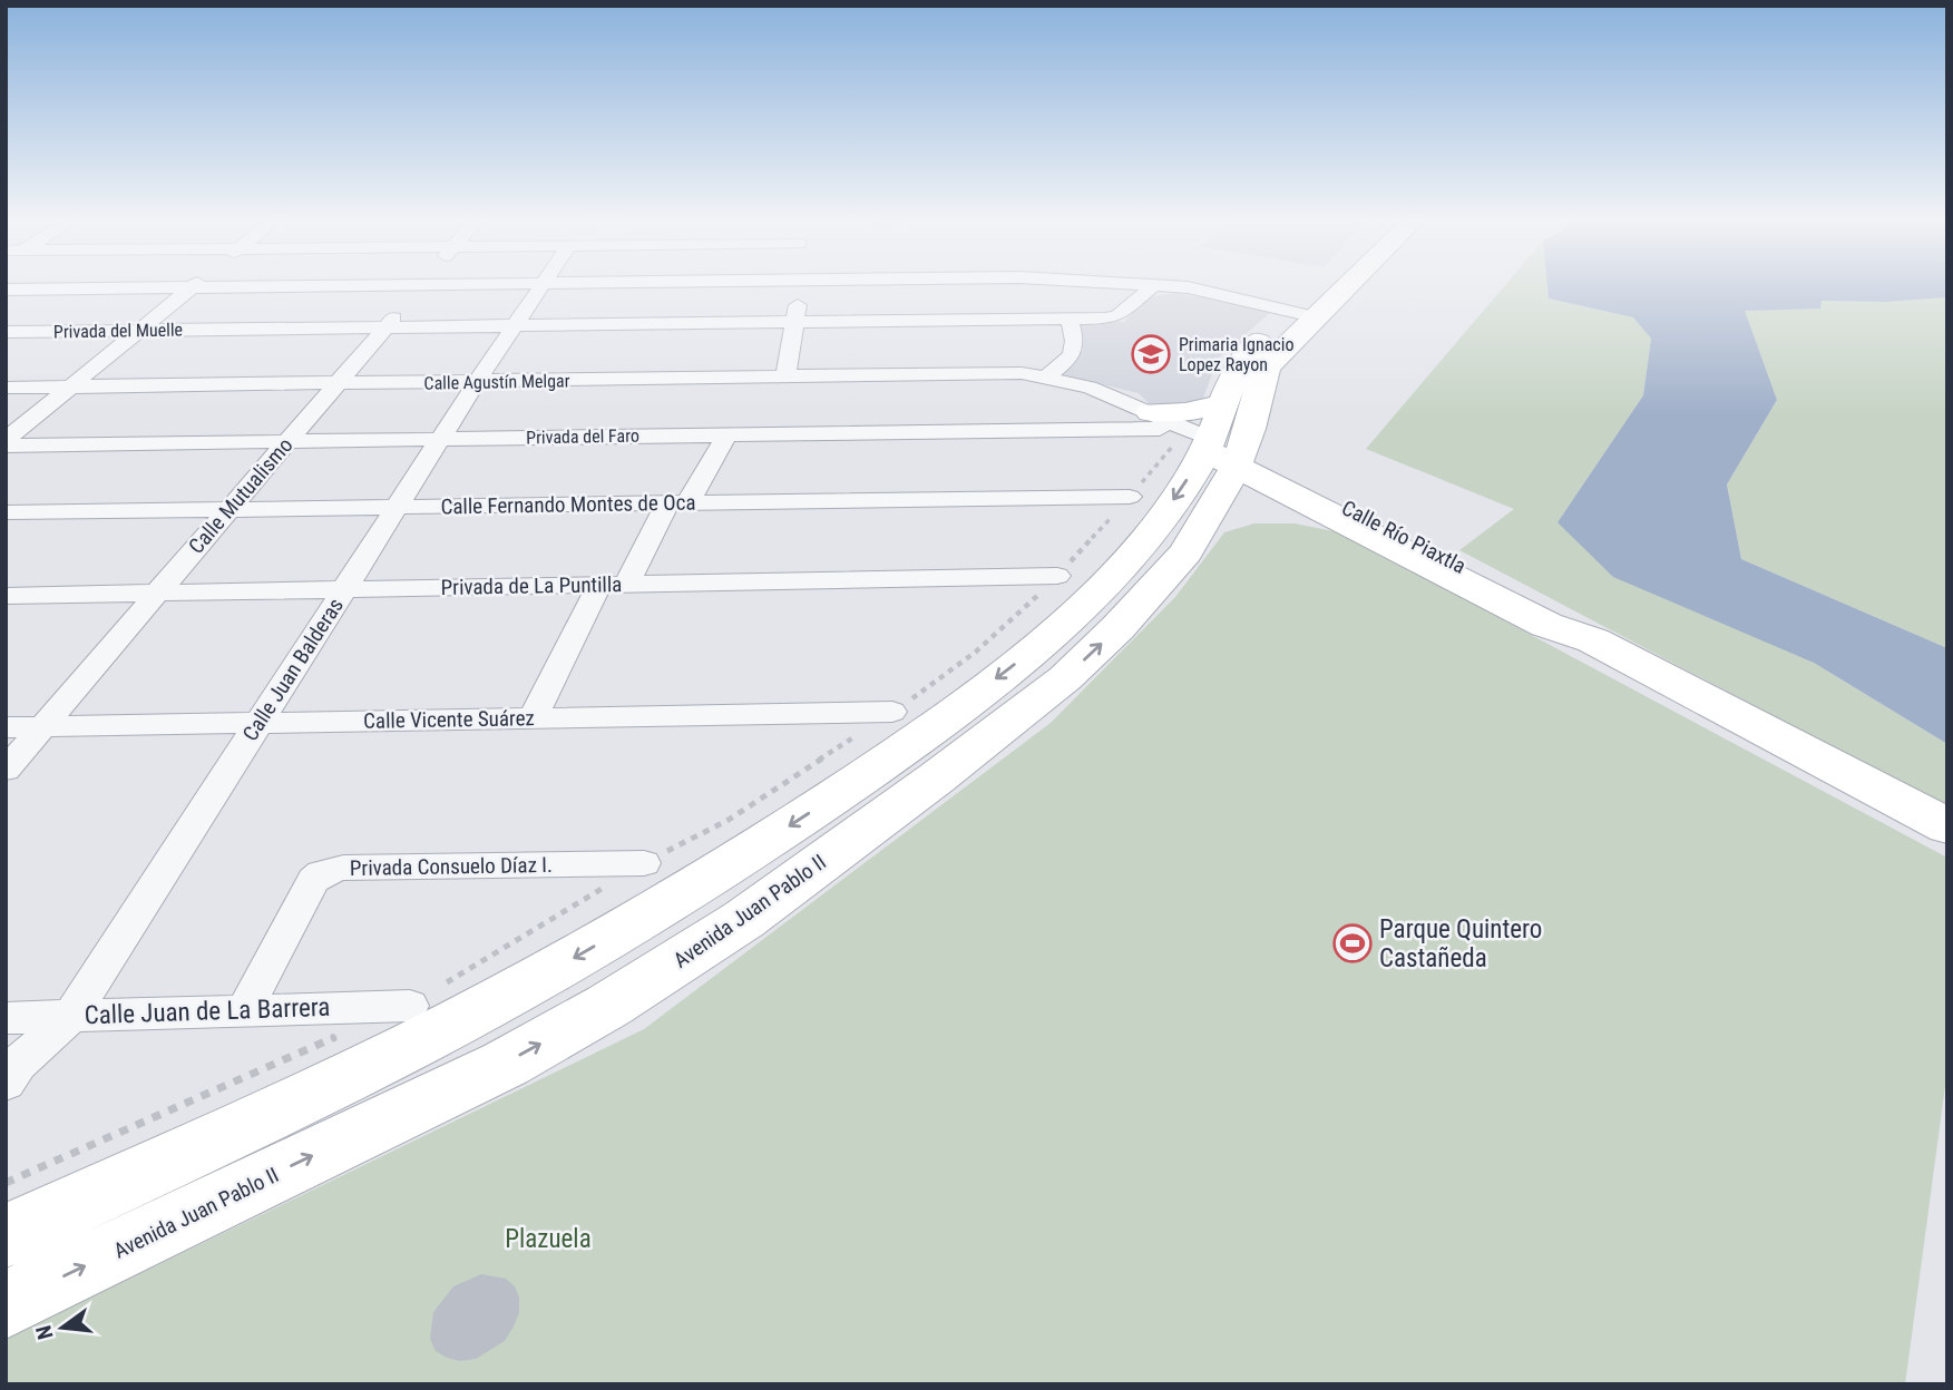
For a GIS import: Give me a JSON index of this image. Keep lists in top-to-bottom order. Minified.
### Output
{"streets":{"main road":["Calle Río Piaxtla","Avenida Juan Pablo II"],"street":["Privada del Muelle","Calle Agustín Melgar","Privada del Faro","Calle Mutualismo","Calle Fernando Montes de Oca","Privada de La Puntilla","Calle Juan Balderas","Calle Vicente Suárez","Privada Consuelo Díaz I.","Calle Juan de La Barrera"]},"crossings":[["Privada del Muelle","Calle Mutualismo"],["Privada del Muelle","Calle Juan Balderas"],["Calle Agustín Melgar","Privada del Faro"],["Calle Agustín Melgar","Calle Mutualismo"],["Calle Agustín Melgar","Calle Río Piaxtla"],["Calle Agustín Melgar","Calle Juan Balderas"],["Calle Agustín Melgar","Avenida Juan Pablo II"],["Privada del Faro","Calle Mutualismo"],["Privada del Faro","Calle Juan Balderas"],["Calle Mutualismo","Calle Fernando Montes de Oca"],["Calle Mutualismo","Privada de La Puntilla"],["Calle Mutualismo","Calle Vicente Suárez"],["Calle Fernando Montes de Oca","Calle Juan Balderas"],["Calle Río Piaxtla","Avenida Juan Pablo II"],["Privada de La Puntilla","Calle Juan Balderas"],["Calle Juan Balderas","Calle Vicente Suárez"],["Calle Juan Balderas","Calle Juan de La Barrera"],["Privada Consuelo Díaz I.","Calle Juan de La Barrera"]],"parks":["Plazuela"],"places":{"school or university":["Primaria Ignacio Lopez Rayon"],"sports":["Parque Quintero Castañeda"]},"north":"left"}
